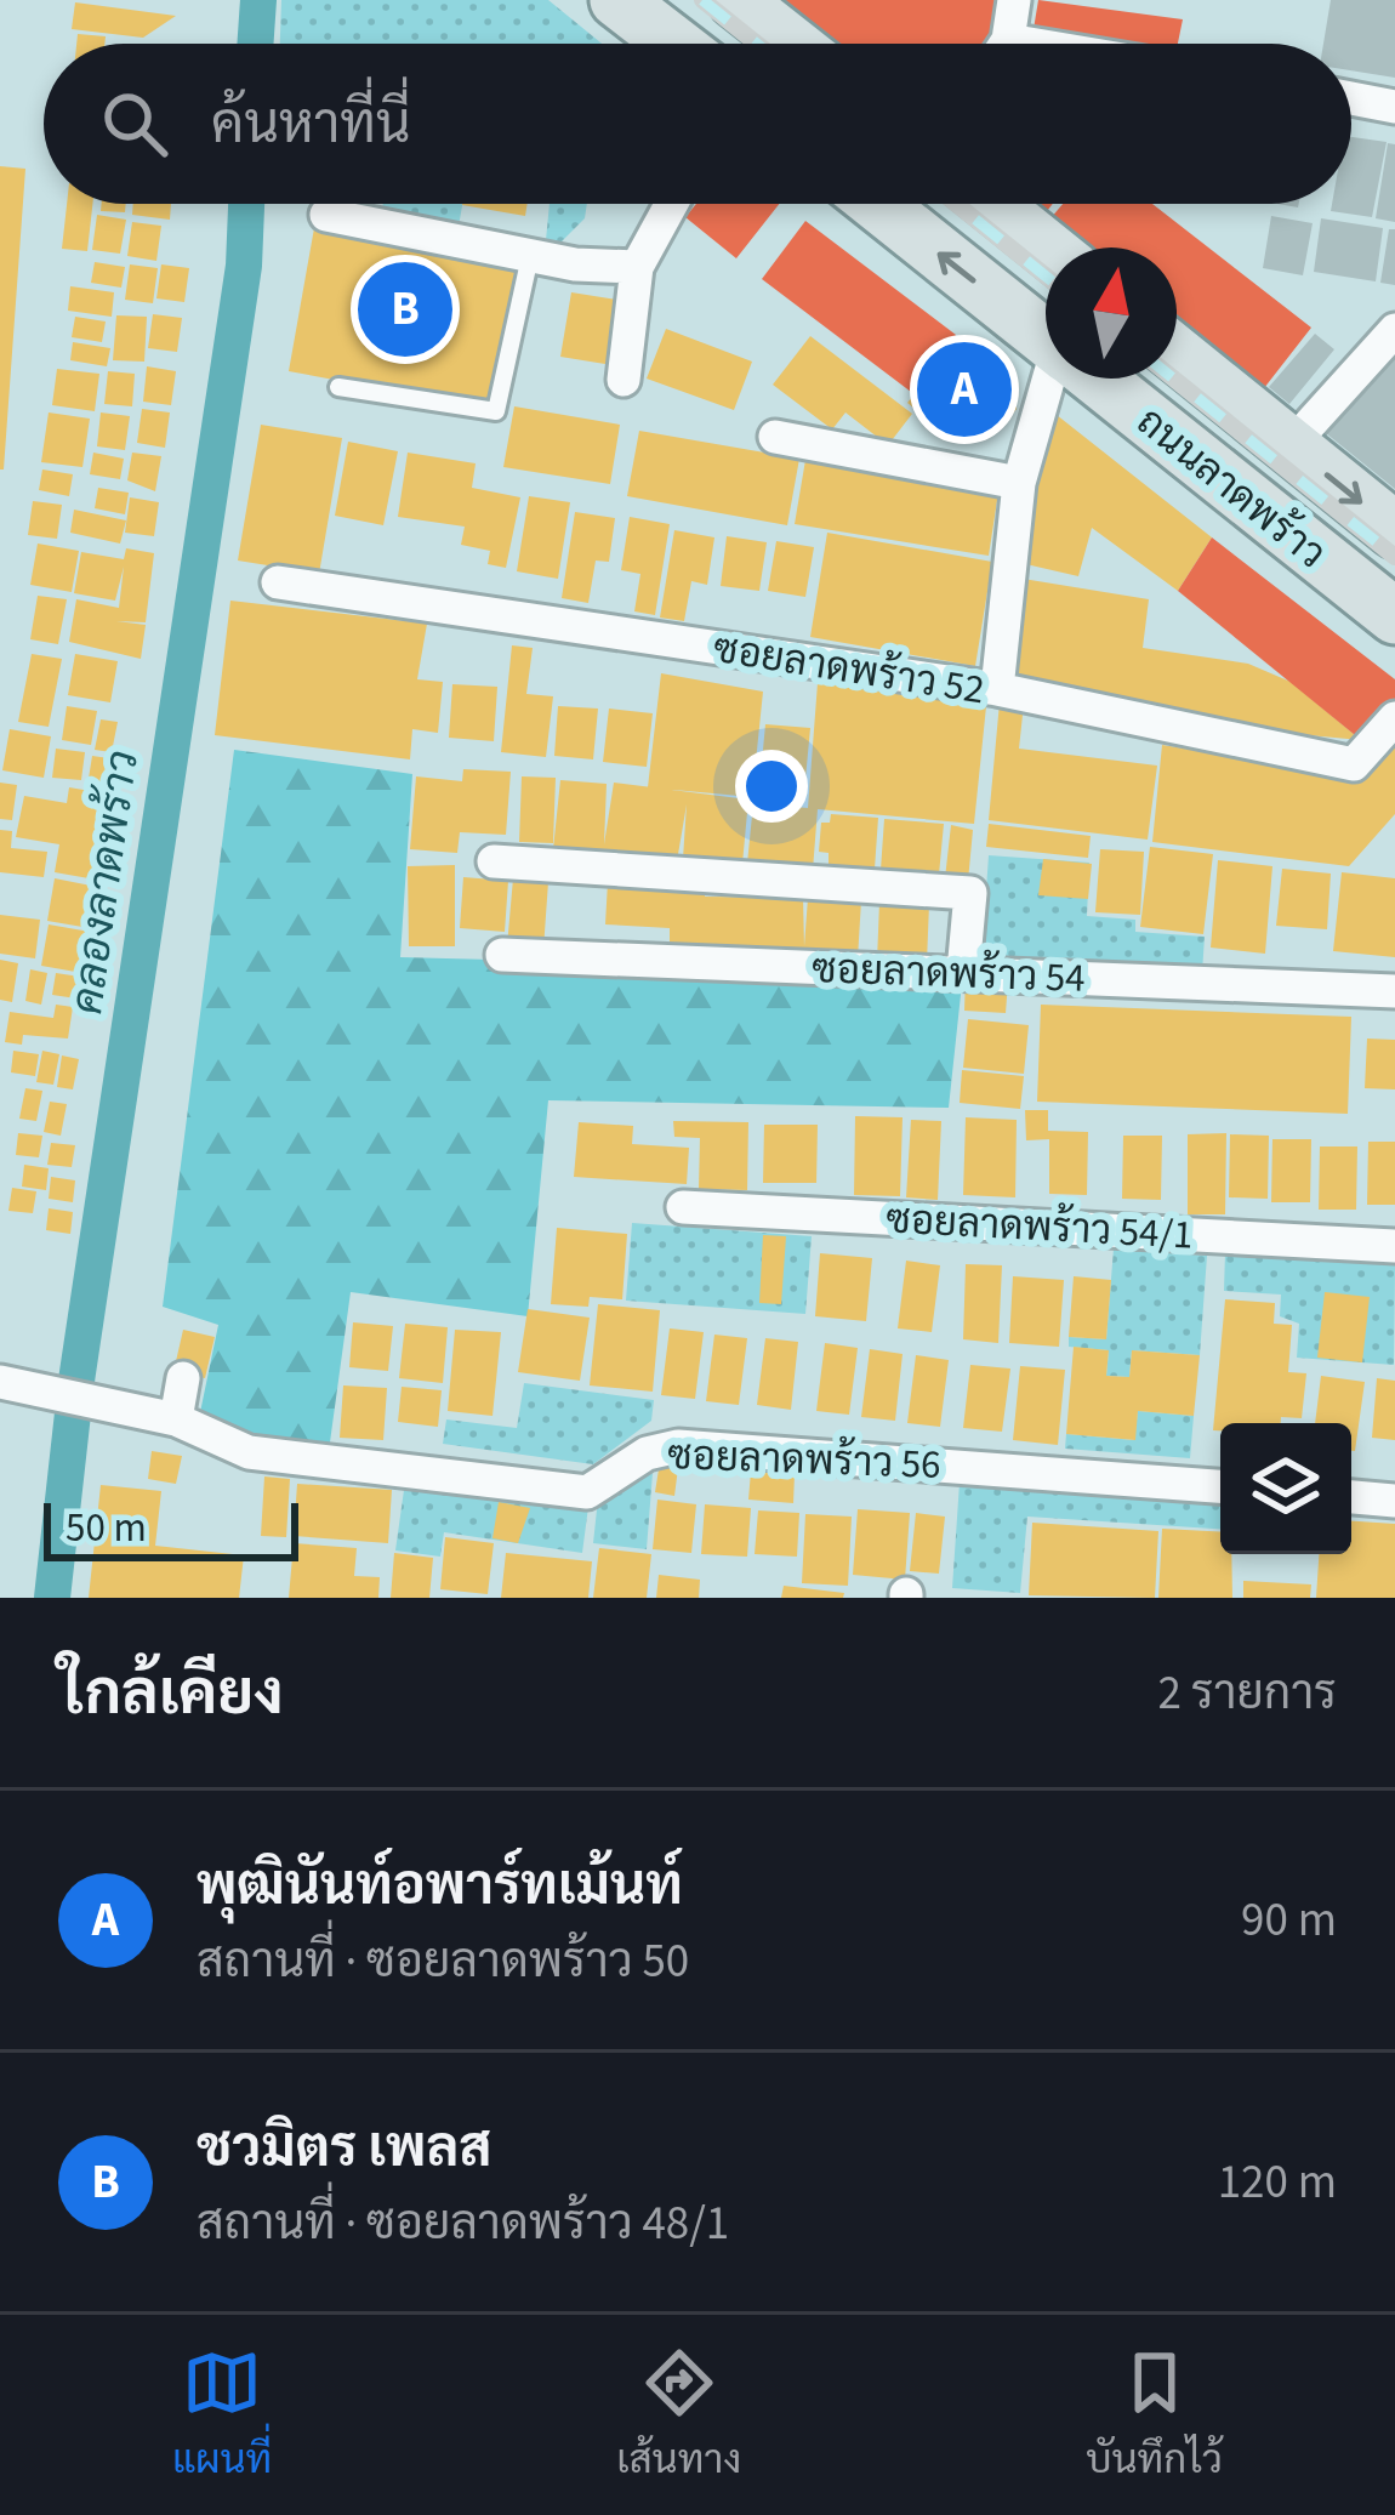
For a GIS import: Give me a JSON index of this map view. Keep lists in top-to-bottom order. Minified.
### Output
{"streets":{"main road":["ถนนลาดพร้าว"],"street":["ซอยลาดพร้าว 52","ซอยลาดพร้าว 54","ซอยลาดพร้าว 54/1","ซอยลาดพร้าว 56"]},"water":["คลองลาดพร้าว"],"scale_bar":"50 m","north":"top","page":{"search":"ค้นหาที่นี่","pins":["B","A"],"scale":"50 m","heading":["ใกล้เคียง","2 รายการ"],"list":[{"mark":"A","name":"พุฒินันท์อพาร์ทเม้นท์","note":"สถานที่ · ซอยลาดพร้าว 50","value":"90 m"},{"mark":"B","name":"ชวมิตร เพลส","note":"สถานที่ · ซอยลาดพร้าว 48/1","value":"120 m"}],"nav":["แผนที่","เส้นทาง","บันทึกไว้"]}}
